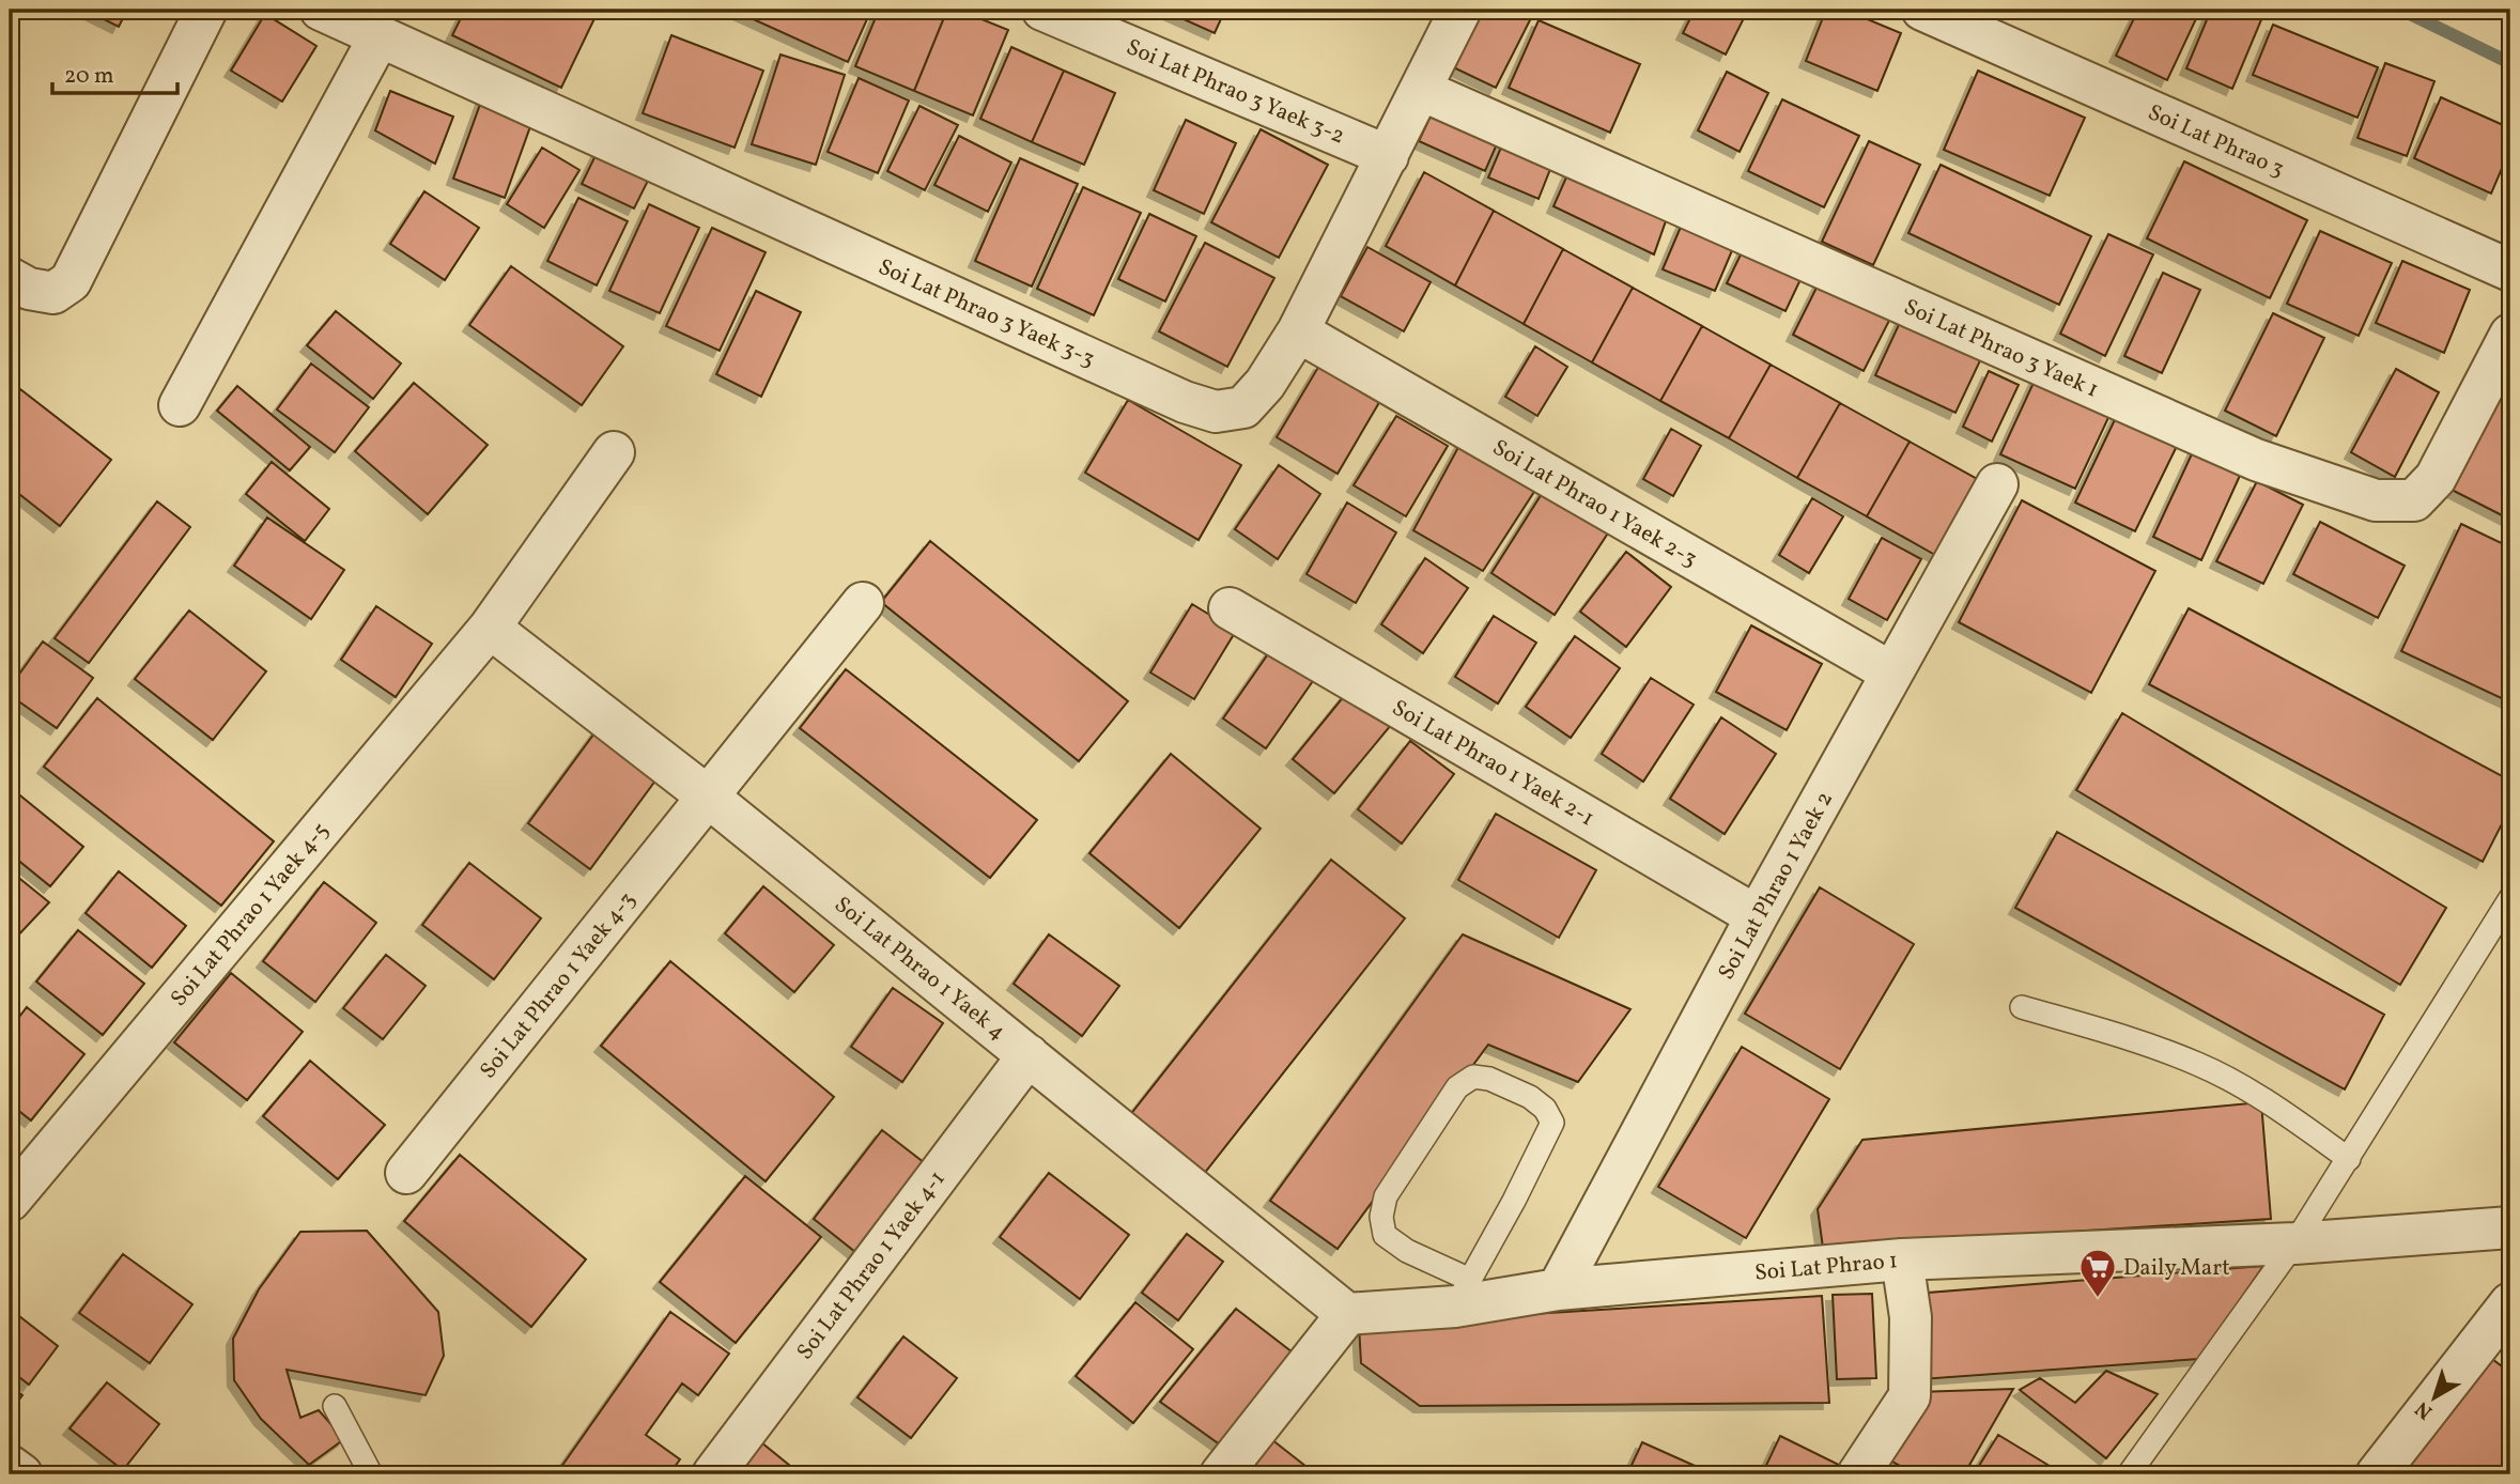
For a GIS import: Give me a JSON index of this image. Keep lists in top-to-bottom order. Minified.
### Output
{"streets":{"street":["Soi Lat Phrao 3 Yaek 3-2","Soi Lat Phrao 3","Soi Lat Phrao 3 Yaek 3-3","Soi Lat Phrao 3 Yaek 1","Soi Lat Phrao 1 Yaek 2-3","Soi Lat Phrao 1 Yaek 2-1","Soi Lat Phrao 1 Yaek 2","Soi Lat Phrao 1 Yaek 4-5","Soi Lat Phrao 1 Yaek 4","Soi Lat Phrao 1 Yaek 4-3","Soi Lat Phrao 1 Yaek 4-1","Soi Lat Phrao 1"]},"crossings":[["Soi Lat Phrao 3 Yaek 3-2","Soi Lat Phrao 3 Yaek 3-3"],["Soi Lat Phrao 3 Yaek 3-3","Soi Lat Phrao 3 Yaek 1"],["Soi Lat Phrao 3 Yaek 3-3","Soi Lat Phrao 1 Yaek 2-3"],["Soi Lat Phrao 1 Yaek 2-3","Soi Lat Phrao 1 Yaek 2"],["Soi Lat Phrao 1 Yaek 2-1","Soi Lat Phrao 1 Yaek 2"],["Soi Lat Phrao 1 Yaek 2","Soi Lat Phrao 1"],["Soi Lat Phrao 1 Yaek 4-5","Soi Lat Phrao 1 Yaek 4"],["Soi Lat Phrao 1 Yaek 4","Soi Lat Phrao 1 Yaek 4-3"],["Soi Lat Phrao 1 Yaek 4","Soi Lat Phrao 1 Yaek 4-1"],["Soi Lat Phrao 1 Yaek 4","Soi Lat Phrao 1"]],"places":{"supermarket":["Daily Mart"]},"scale_bar":"20 m","north":"bottom left"}
